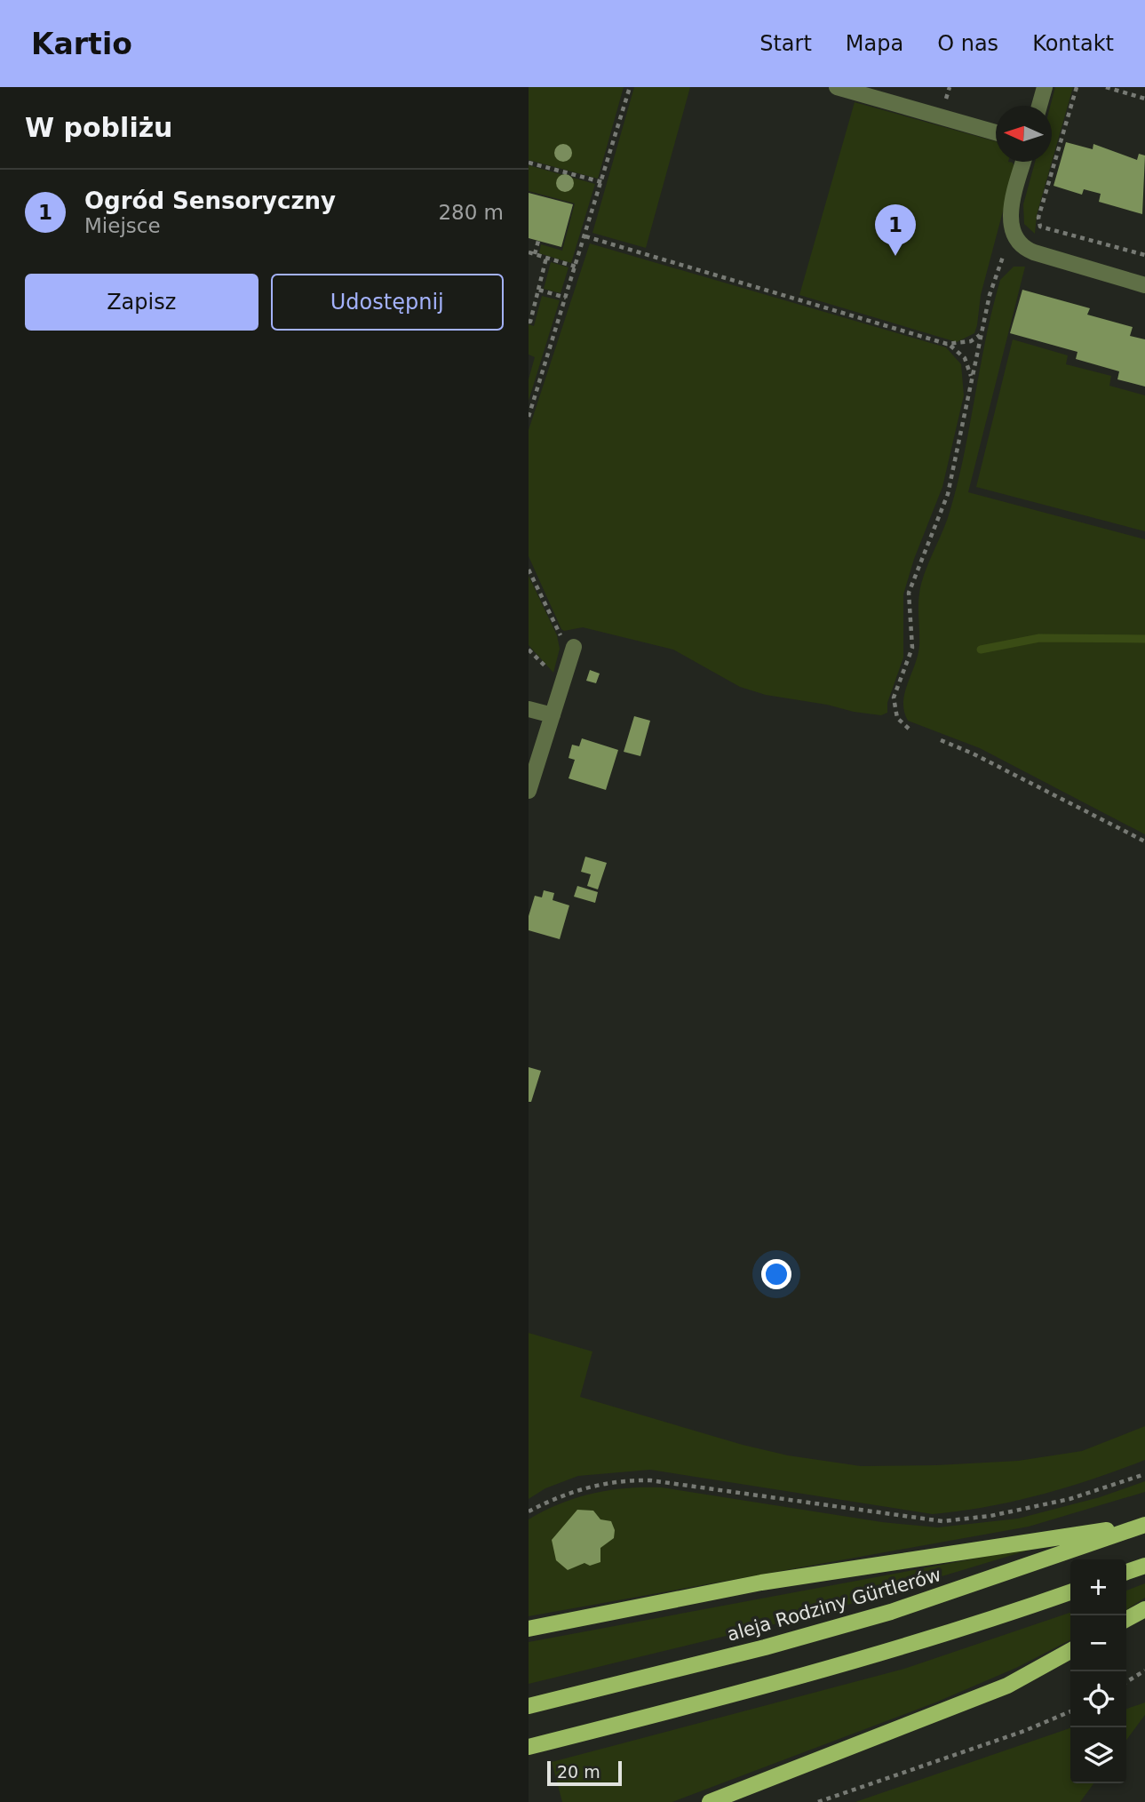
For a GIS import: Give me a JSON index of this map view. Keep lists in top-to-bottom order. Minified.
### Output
{"streets":{"main road":["aleja Rodziny Gürtlerów"]},"scale_bar":"20 m","north":"left","page":{"header":"Kartio","nav":["Start","Mapa","O nas","Kontakt"],"heading":"W pobliżu","list":[{"mark":"1","name":"Ogród Sensoryczny","note":"Miejsce","value":"280 m"}],"pins":"1","buttons":["Zapisz","Udostępnij"],"map_buttons":["+","−"],"scale":"20 m"}}
